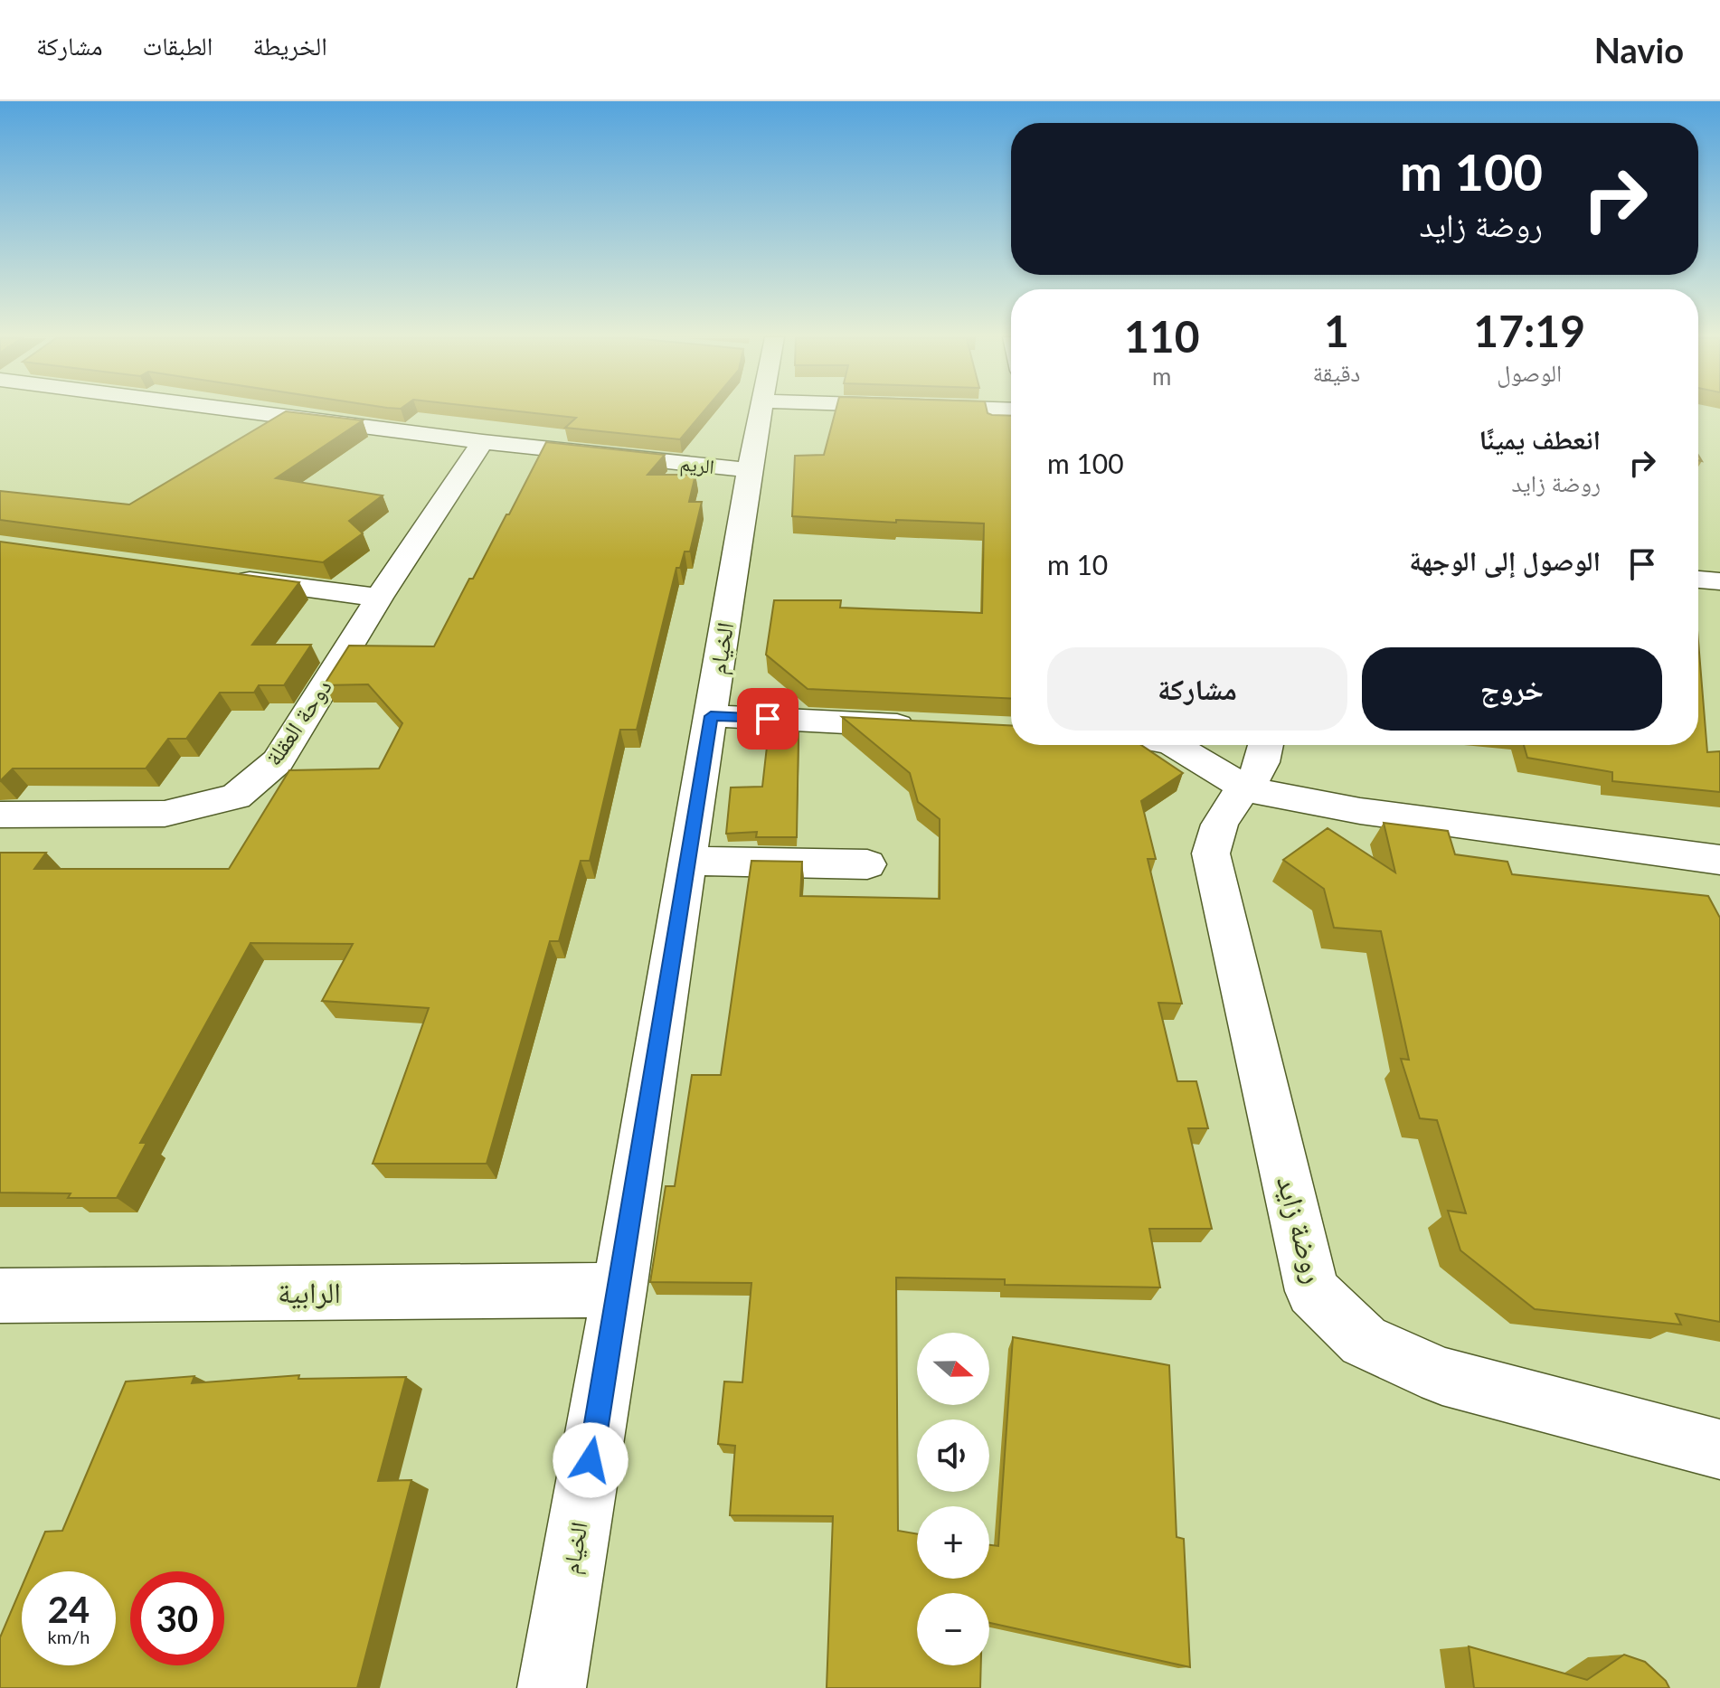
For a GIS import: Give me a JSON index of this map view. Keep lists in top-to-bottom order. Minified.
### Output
{"streets":{"street":["الريم","الخيام","دوحة العقلة","روضة زايد","الرابية"]},"crossings":[["الريم","الخيام"],["الريم","دوحة العقلة"],["الخيام","الرابية"]],"north":"right","page":{"header":"Navio","nav":["الخريطة","الطبقات","مشاركة"],"turn":["100 m","روضة زايد"],"eta":["17:19","الوصول","1","دقيقة","110","m"],"list":[{"name":"انعطف يمينًا","note":"روضة زايد","value":"100 m"},{"name":"الوصول إلى الوجهة","value":"10 m"}],"buttons":["خروج","مشاركة"],"map_buttons":["+","−"],"speed":"24 km/h","limit":"30"}}
